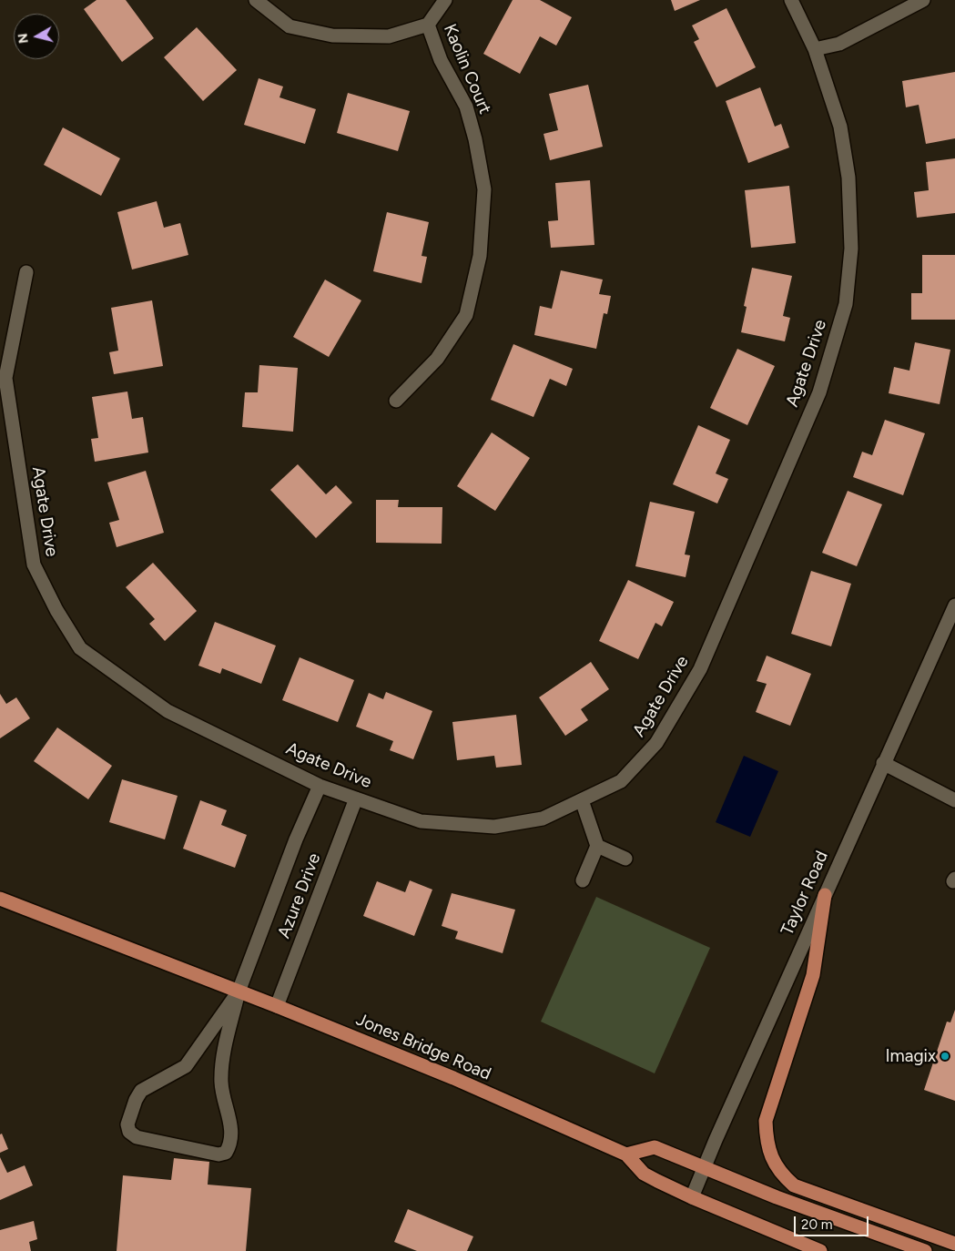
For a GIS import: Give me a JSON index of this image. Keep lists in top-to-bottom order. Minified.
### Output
{"streets":{"main road":["Jones Bridge Road"],"street":["Kaolin Court","Agate Drive","Taylor Road","Azure Drive"]},"crossings":[["Agate Drive","Azure Drive"],["Taylor Road","Jones Bridge Road"],["Azure Drive","Jones Bridge Road"]],"places":["Imagix"],"scale_bar":"20 m","north":"left"}
